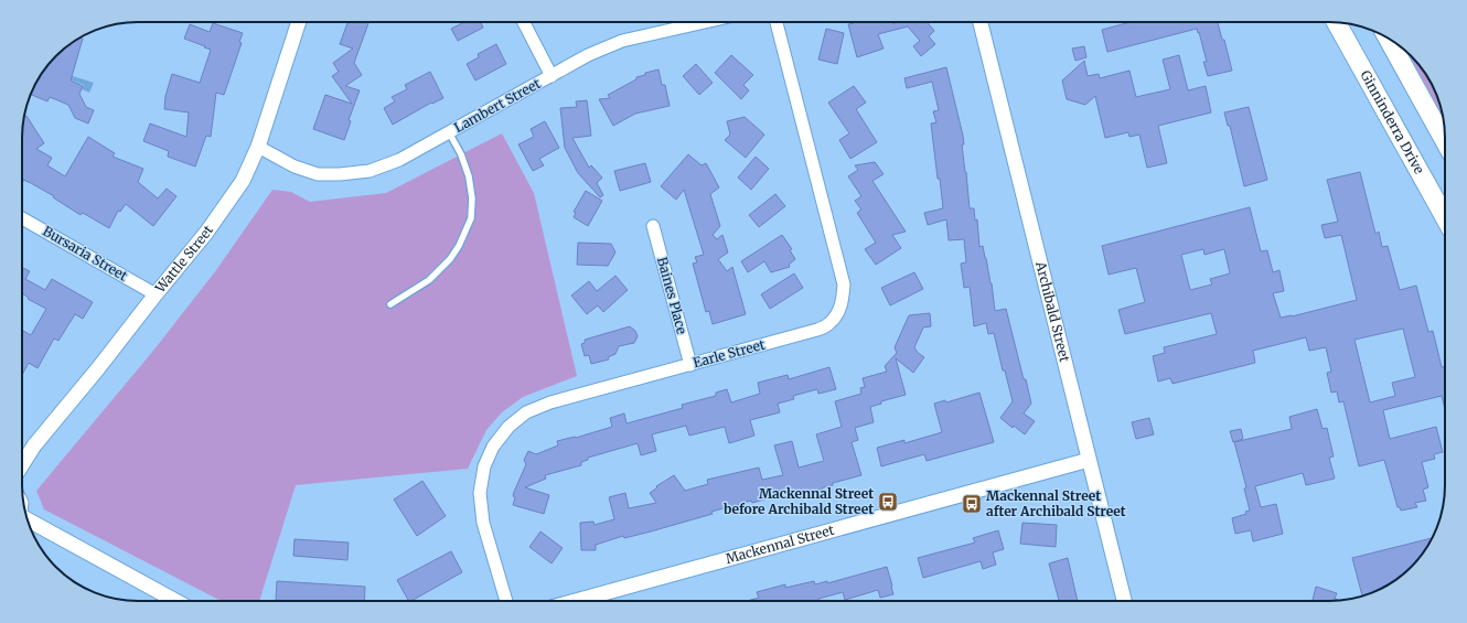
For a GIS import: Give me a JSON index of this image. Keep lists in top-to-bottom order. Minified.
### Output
{"streets":{"main road":["Ginninderra Drive"],"street":["Lambert Street","Bursaria Street","Wattle Street","Baines Place","Archibald Street","Earle Street","Mackennal Street"]},"crossings":[["Lambert Street","Wattle Street"],["Bursaria Street","Wattle Street"],["Baines Place","Earle Street"],["Archibald Street","Mackennal Street"]],"places":{"bus stop":["Mackennal Street before Archibald Street","Mackennal Street after Archibald Street"]}}
